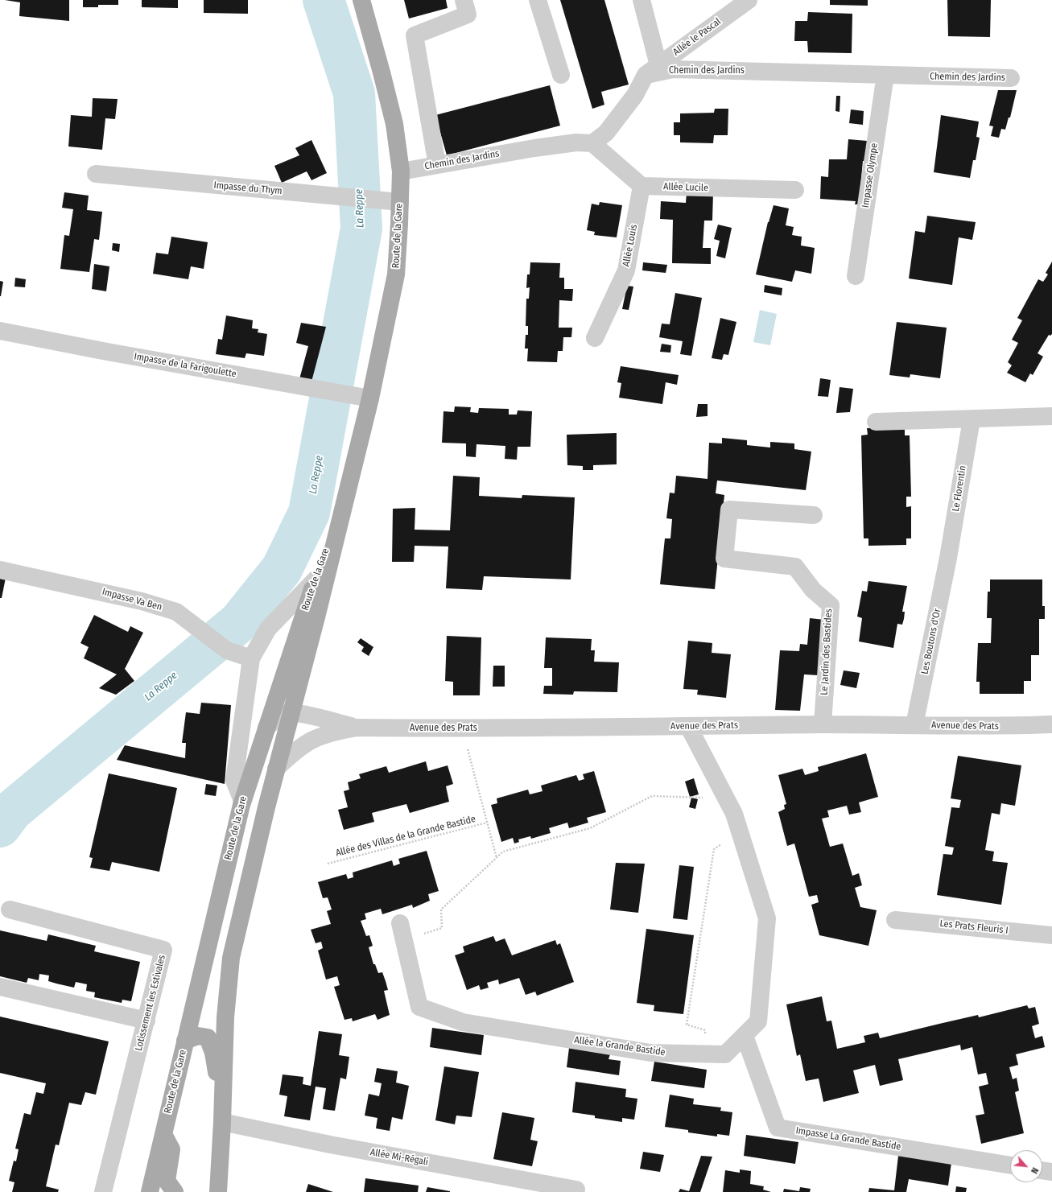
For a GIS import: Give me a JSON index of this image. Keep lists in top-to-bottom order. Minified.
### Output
{"streets":{"main road":["Route de la Gare"],"street":["Allée le Pascal","Chemin des Jardins","Impasse Olympe","Allée Lucile","Impasse du Thym","Allée Louis","Impasse de la Farigoulette","Le Florentin","Impasse Va Ben","Les Boutons d'Or","Le Jardin des Bastides","Avenue des Prats","Les Prats Fleuris I","Lotissement les Estivales","Allée la Grande Bastide","Impasse La Grande Bastide","Allée Mi-Régali"],"path":["Allée des Villas de la Grande Bastide"]},"crossings":[["Allée le Pascal","Chemin des Jardins"],["Chemin des Jardins","Impasse Olympe"],["Chemin des Jardins","Route de la Gare"],["Allée Lucile","Allée Louis"],["Impasse du Thym","Route de la Gare"],["Route de la Gare","Impasse de la Farigoulette"],["Route de la Gare","Avenue des Prats"],["Route de la Gare","Allée Mi-Régali"],["Le Florentin","Les Boutons d'Or"],["Les Boutons d'Or","Avenue des Prats"],["Le Jardin des Bastides","Avenue des Prats"],["Avenue des Prats","Allée la Grande Bastide"],["Allée la Grande Bastide","Impasse La Grande Bastide"]],"water":["La Reppe"],"north":"bottom right"}
